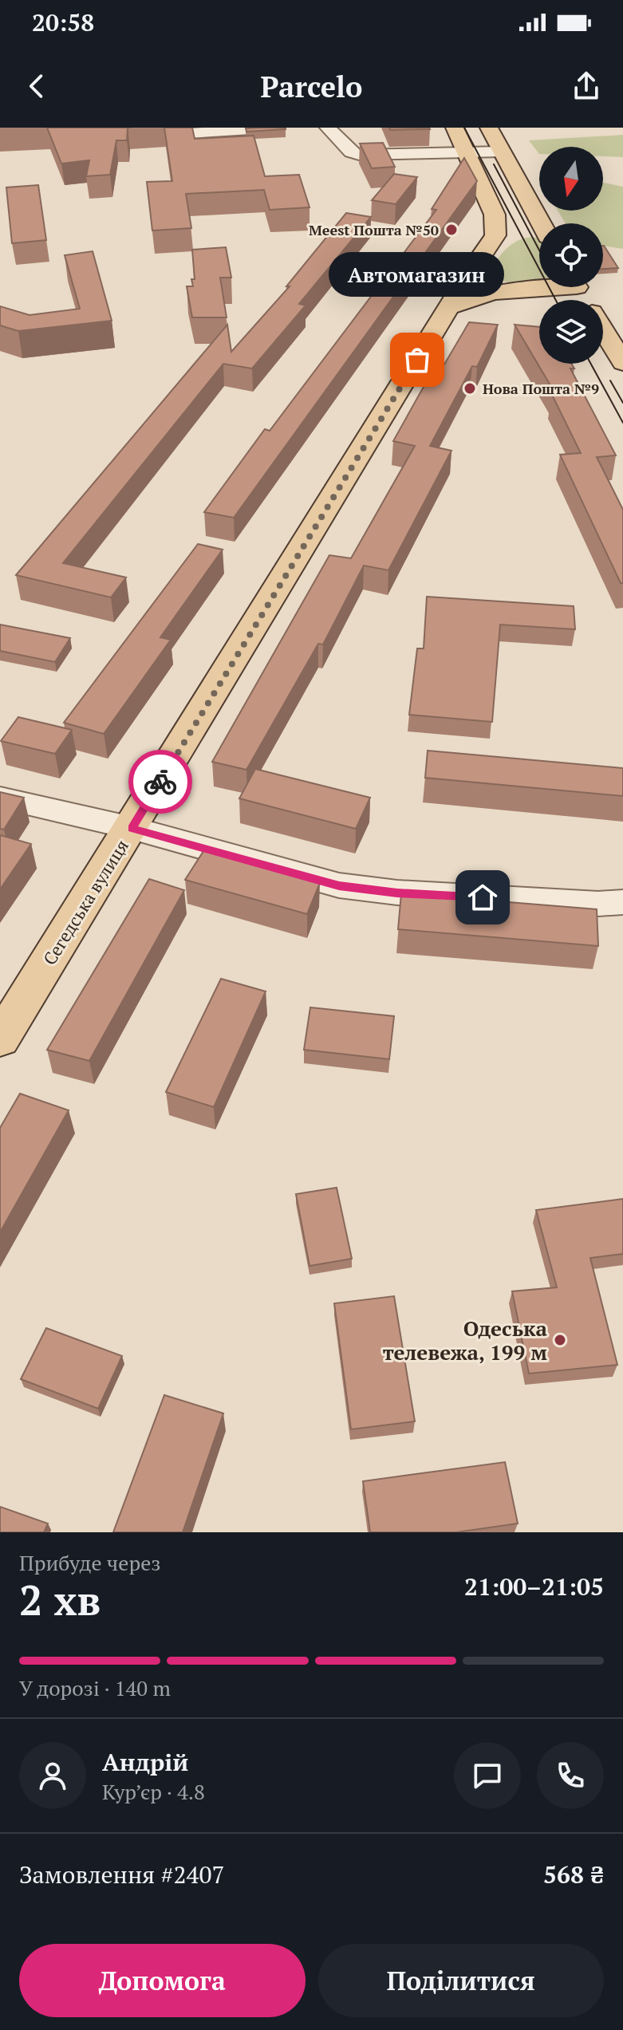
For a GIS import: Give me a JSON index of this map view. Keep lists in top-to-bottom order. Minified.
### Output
{"streets":{"main road":["Сегедська вулиця"]},"places":["Meest Пошта №50","Автомагазин","Нова Пошта №9","Одеська телевежа, 199 м"],"north":"bottom","page":{"status":"20:58","header":"Parcelo","bubble":"Автомагазин","heading":["2 хв","Прибуде через","21:00–21:05"],"panel":["Андрій","Кур’єр · 4.8","Замовлення #2407","568 ₴"],"bar":"У дорозі · 140 m","buttons":["Допомога","Поділитися"]}}
